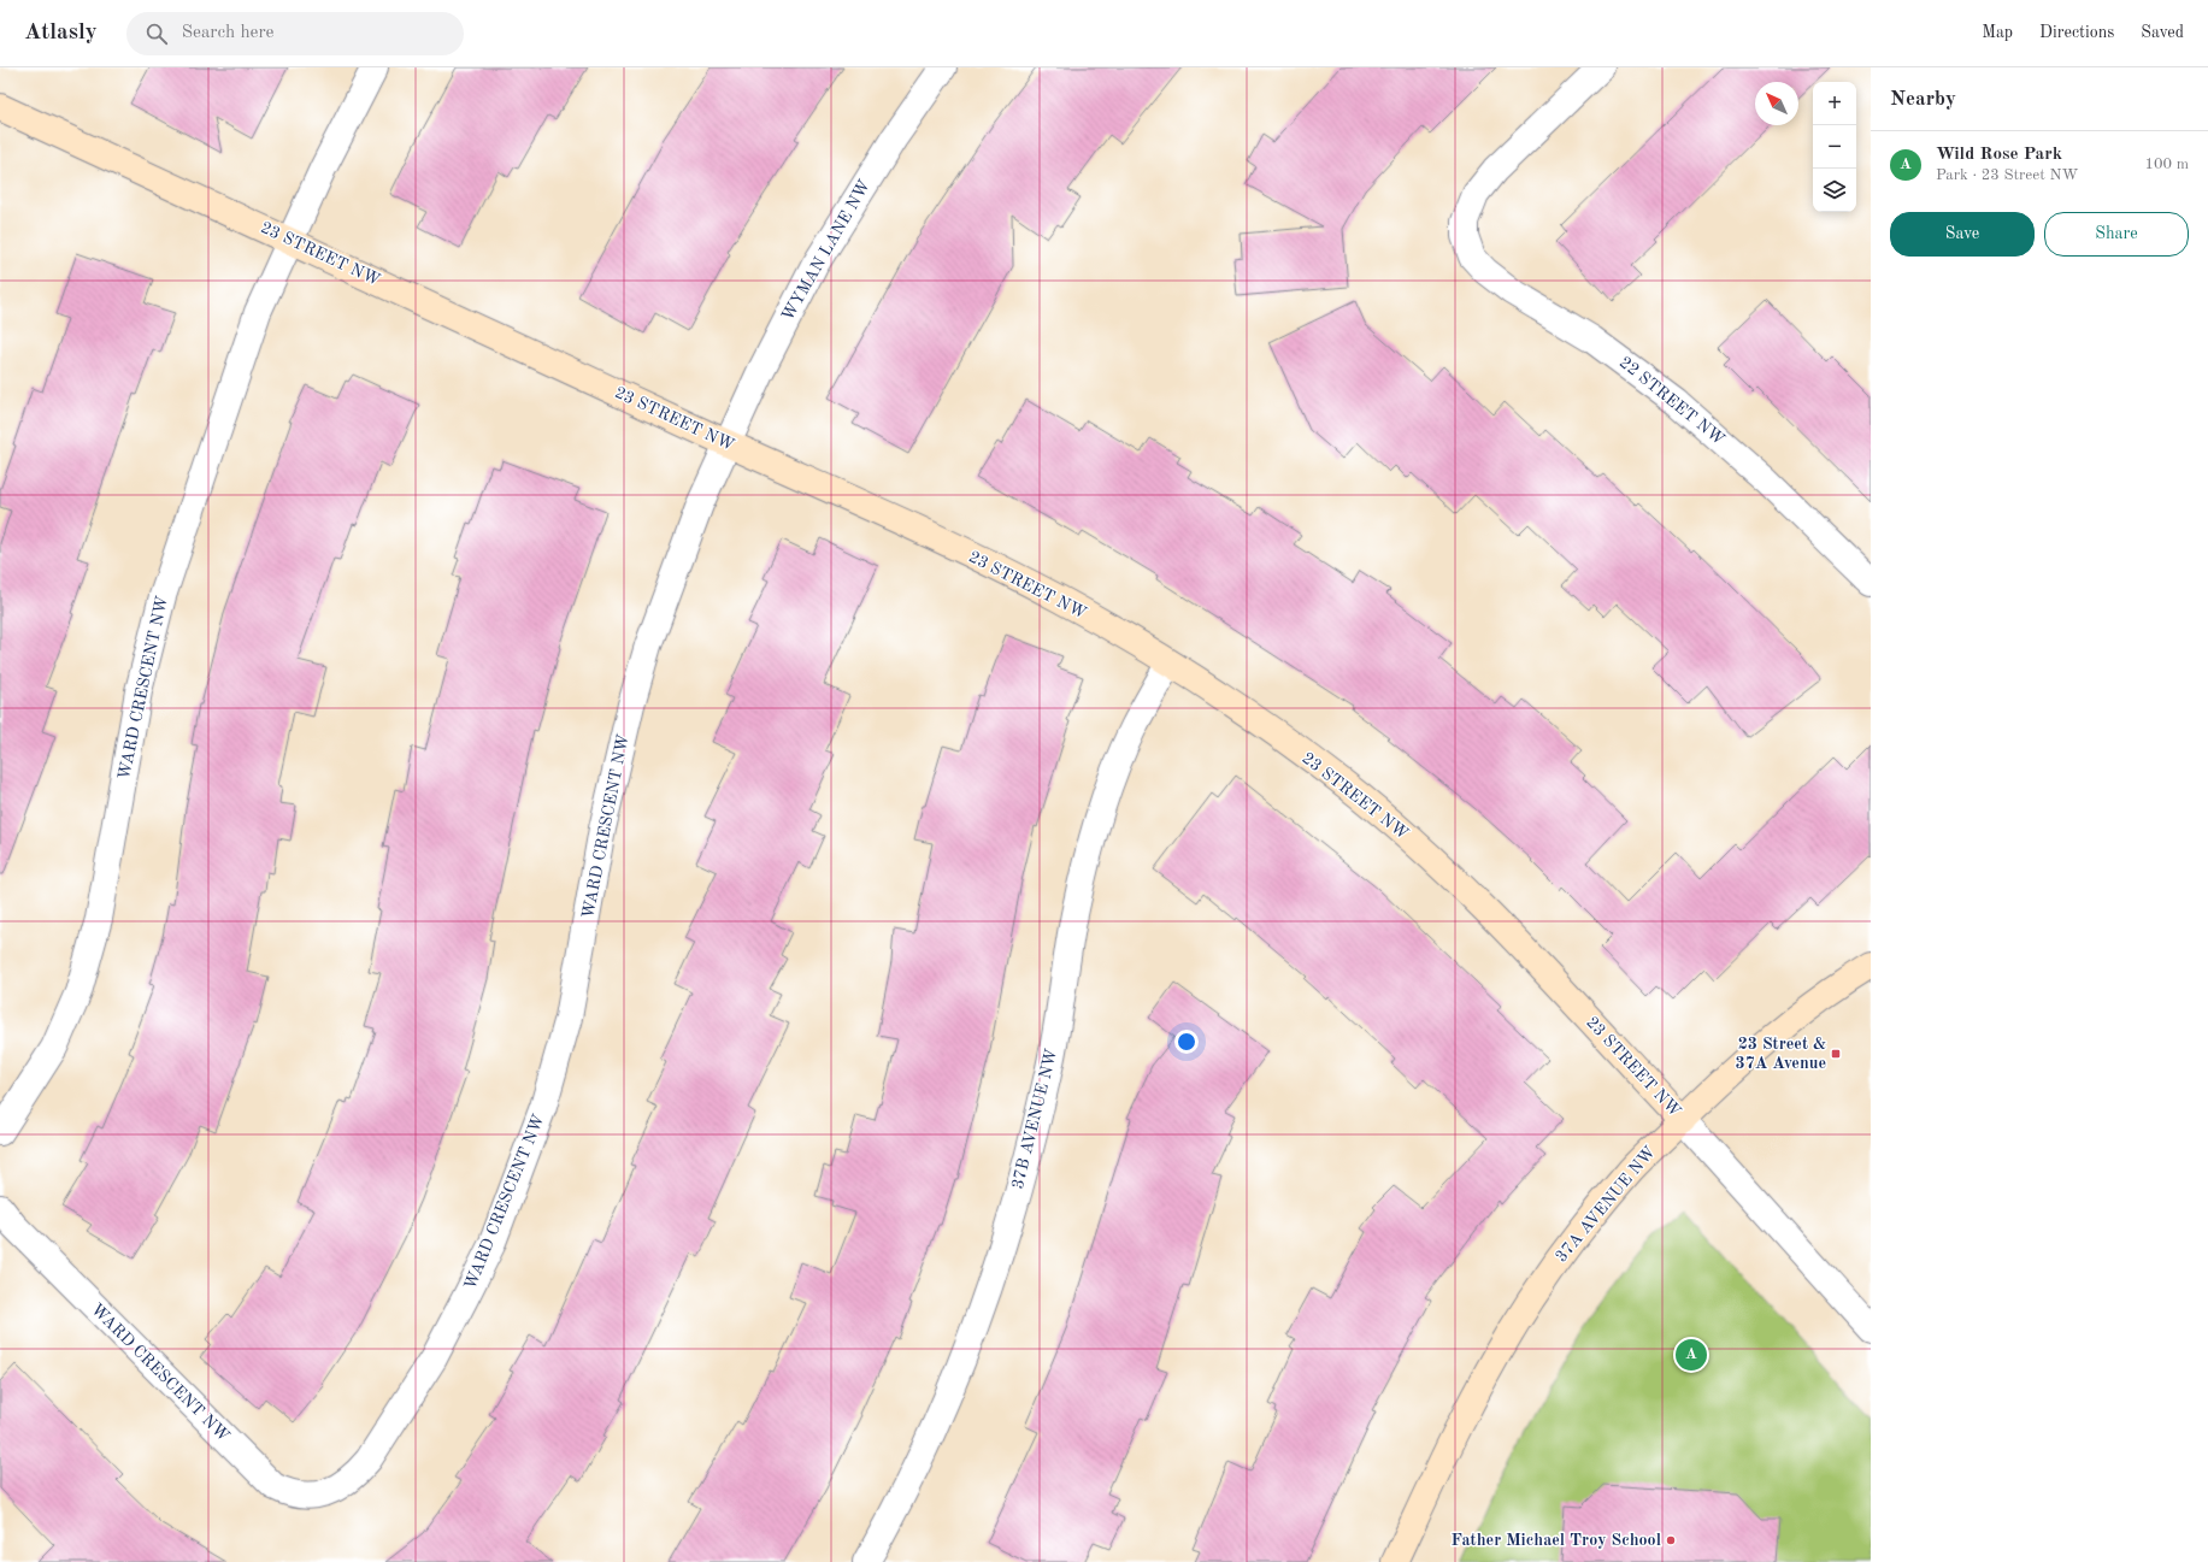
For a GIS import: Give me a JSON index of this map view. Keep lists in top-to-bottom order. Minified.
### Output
{"streets":{"street":["WYMAN LANE NW","23 STREET NW","22 STREET NW","WARD CRESCENT NW","37B AVENUE NW","37A AVENUE NW"]},"crossings":[["WYMAN LANE NW","23 STREET NW"],["WYMAN LANE NW","WARD CRESCENT NW"],["23 STREET NW","WARD CRESCENT NW"],["23 STREET NW","37B AVENUE NW"],["23 STREET NW","37A AVENUE NW"]],"places":{"transit":["23 Street & 37A Avenue"],"other":["Father Michael Troy School"]},"north":"top left","page":{"header":"Atlasly","search":"Search here","nav":["Map","Directions","Saved"],"heading":"Nearby","map_buttons":["+","−"],"list":[{"mark":"A","name":"Wild Rose Park","note":"Park · 23 Street NW","value":"100 m"}],"buttons":["Save","Share"],"pins":"A"}}
